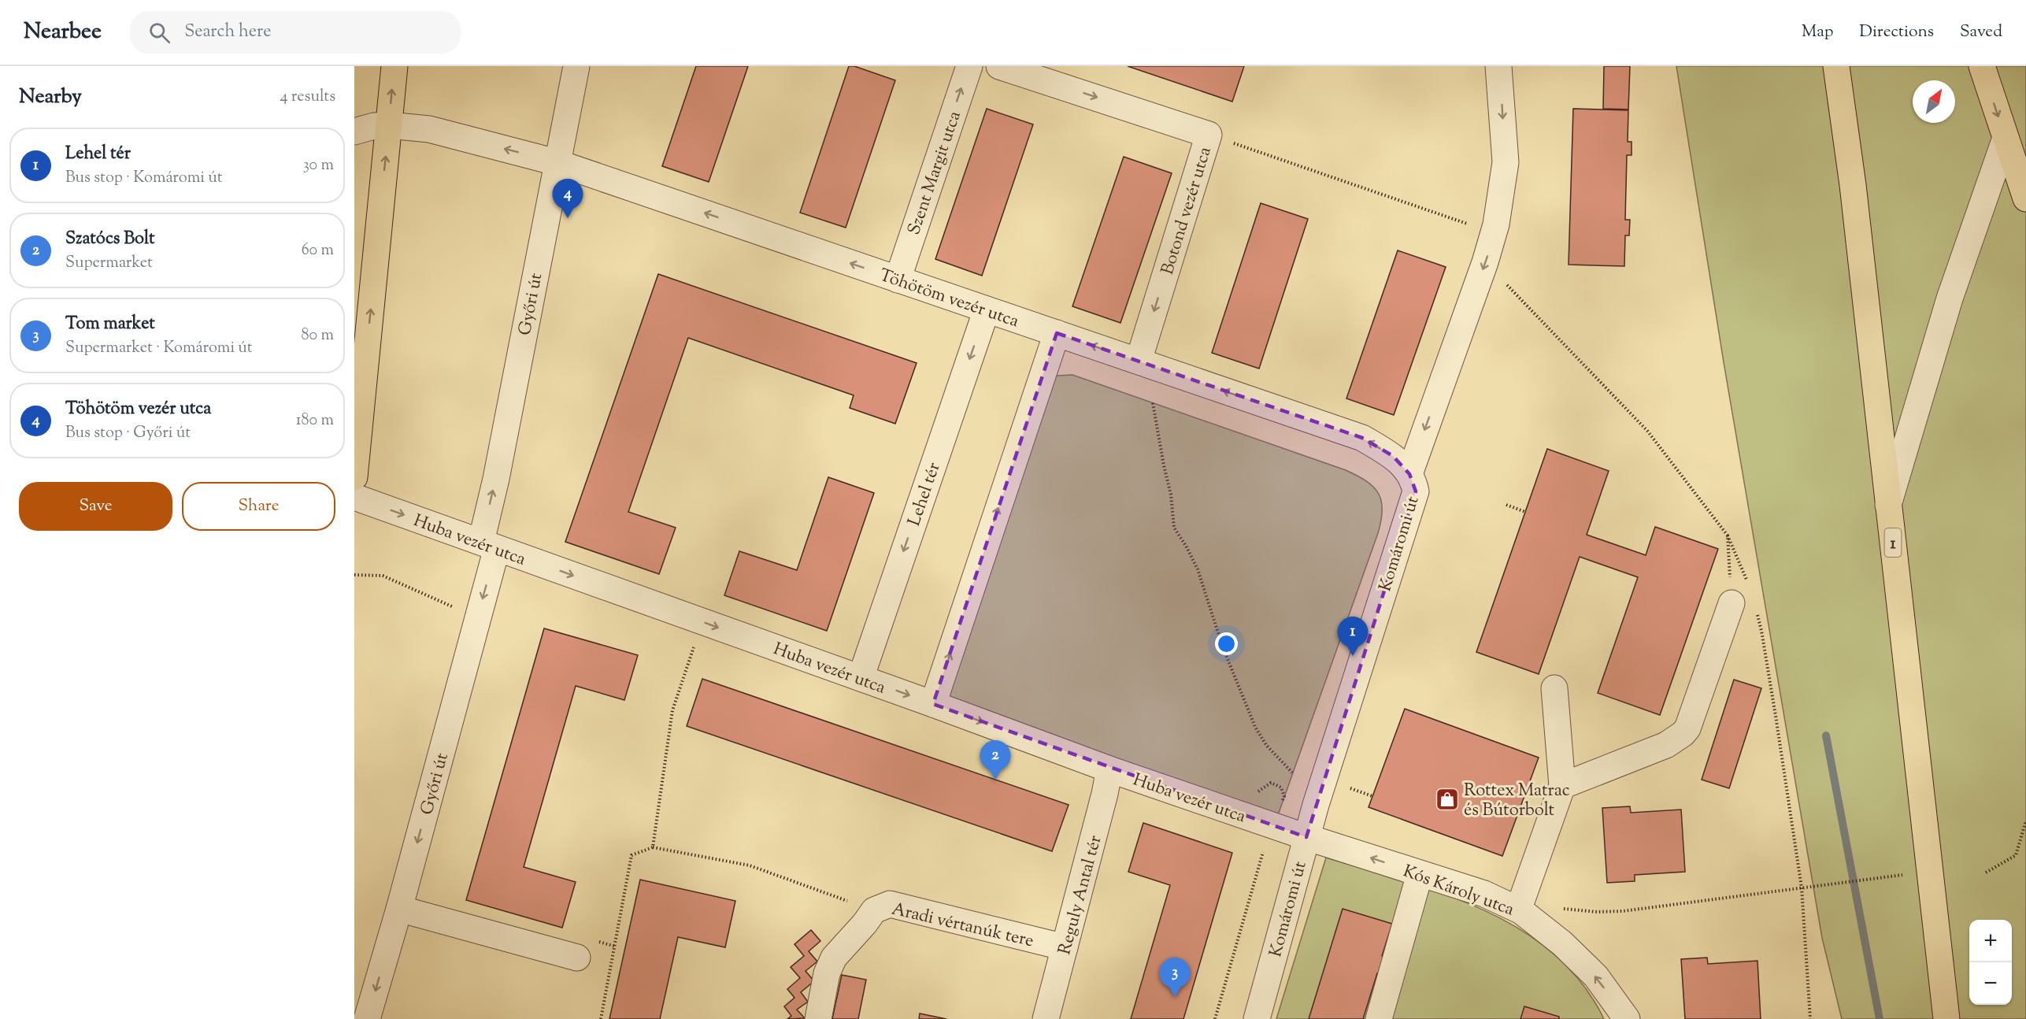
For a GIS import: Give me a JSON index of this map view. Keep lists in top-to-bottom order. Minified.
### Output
{"streets":{"main road":["1"],"street":["Szent Margit utca","Botond vezér utca","Töhötöm vezér utca","Győri út","Lehel tér","Huba vezér utca","Komáromi út","Kós Károly utca","Reguly Antal tér","Aradi vértanúk tere"]},"crossings":[["Szent Margit utca","Töhötöm vezér utca"],["Botond vezér utca","Töhötöm vezér utca"],["Töhötöm vezér utca","Győri út"],["Töhötöm vezér utca","Lehel tér"],["Töhötöm vezér utca","Komáromi út"],["Győri út","Huba vezér utca"],["Lehel tér","Huba vezér utca"],["Huba vezér utca","Komáromi út"],["Huba vezér utca","Kós Károly utca"],["Huba vezér utca","Reguly Antal tér"],["Komáromi út","Kós Károly utca"],["Reguly Antal tér","Aradi vértanúk tere"]],"one_way":["Szent Margit utca","Töhötöm vezér utca","Huba vezér utca","Komáromi út","Kós Károly utca"],"places":{"shop":["Rottex Matrac és Bútorbolt"]},"north":"top right","page":{"header":"Nearbee","search":"Search here","nav":["Map","Directions","Saved"],"heading":["Nearby","4 results"],"list":[{"mark":"1","name":"Lehel tér","note":"Bus stop · Komáromi út","value":"30 m"},{"mark":"2","name":"Szatócs Bolt","note":"Supermarket","value":"60 m"},{"mark":"3","name":"Tom market","note":"Supermarket · Komáromi út","value":"80 m"},{"mark":"4","name":"Töhötöm vezér utca","note":"Bus stop · Győri út","value":"180 m"}],"pins":["4","1","2","3"],"buttons":["Save","Share"],"map_buttons":["+","−"]}}
